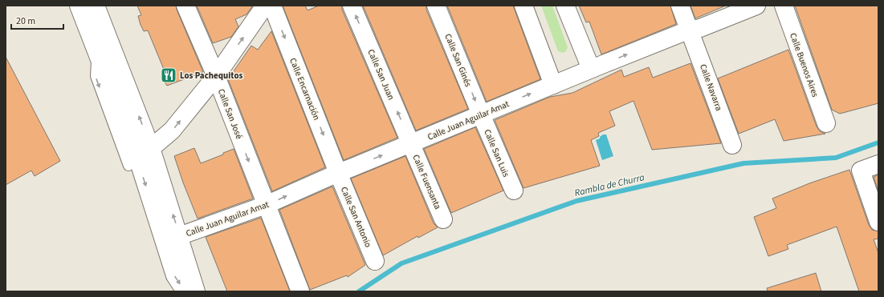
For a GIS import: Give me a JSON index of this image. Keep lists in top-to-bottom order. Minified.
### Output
{"streets":{"street":["Calle San Ginés","Calle Buenos Aires","Calle San Juan","Calle Navarra","Calle Encarnación","Calle San José","Calle Juan Aguilar Amat","Calle San Luis","Calle Fuensanta","Calle San Antonio"]},"crossings":[["Calle San Ginés","Calle Juan Aguilar Amat"],["Calle San Ginés","Calle San Luis"],["Calle San Juan","Calle Juan Aguilar Amat"],["Calle San Juan","Calle Fuensanta"],["Calle Navarra","Calle Juan Aguilar Amat"],["Calle Encarnación","Calle Juan Aguilar Amat"],["Calle Encarnación","Calle San Antonio"],["Calle San José","Calle Juan Aguilar Amat"],["Calle Juan Aguilar Amat","Calle San Luis"],["Calle Juan Aguilar Amat","Calle Fuensanta"],["Calle Juan Aguilar Amat","Calle San Antonio"]],"one_way":["Calle Encarnación","Calle Juan Aguilar Amat"],"water":["Rambla de Churra"],"places":{"restaurant":["Los Pachequitos"]},"scale_bar":"20 m"}
